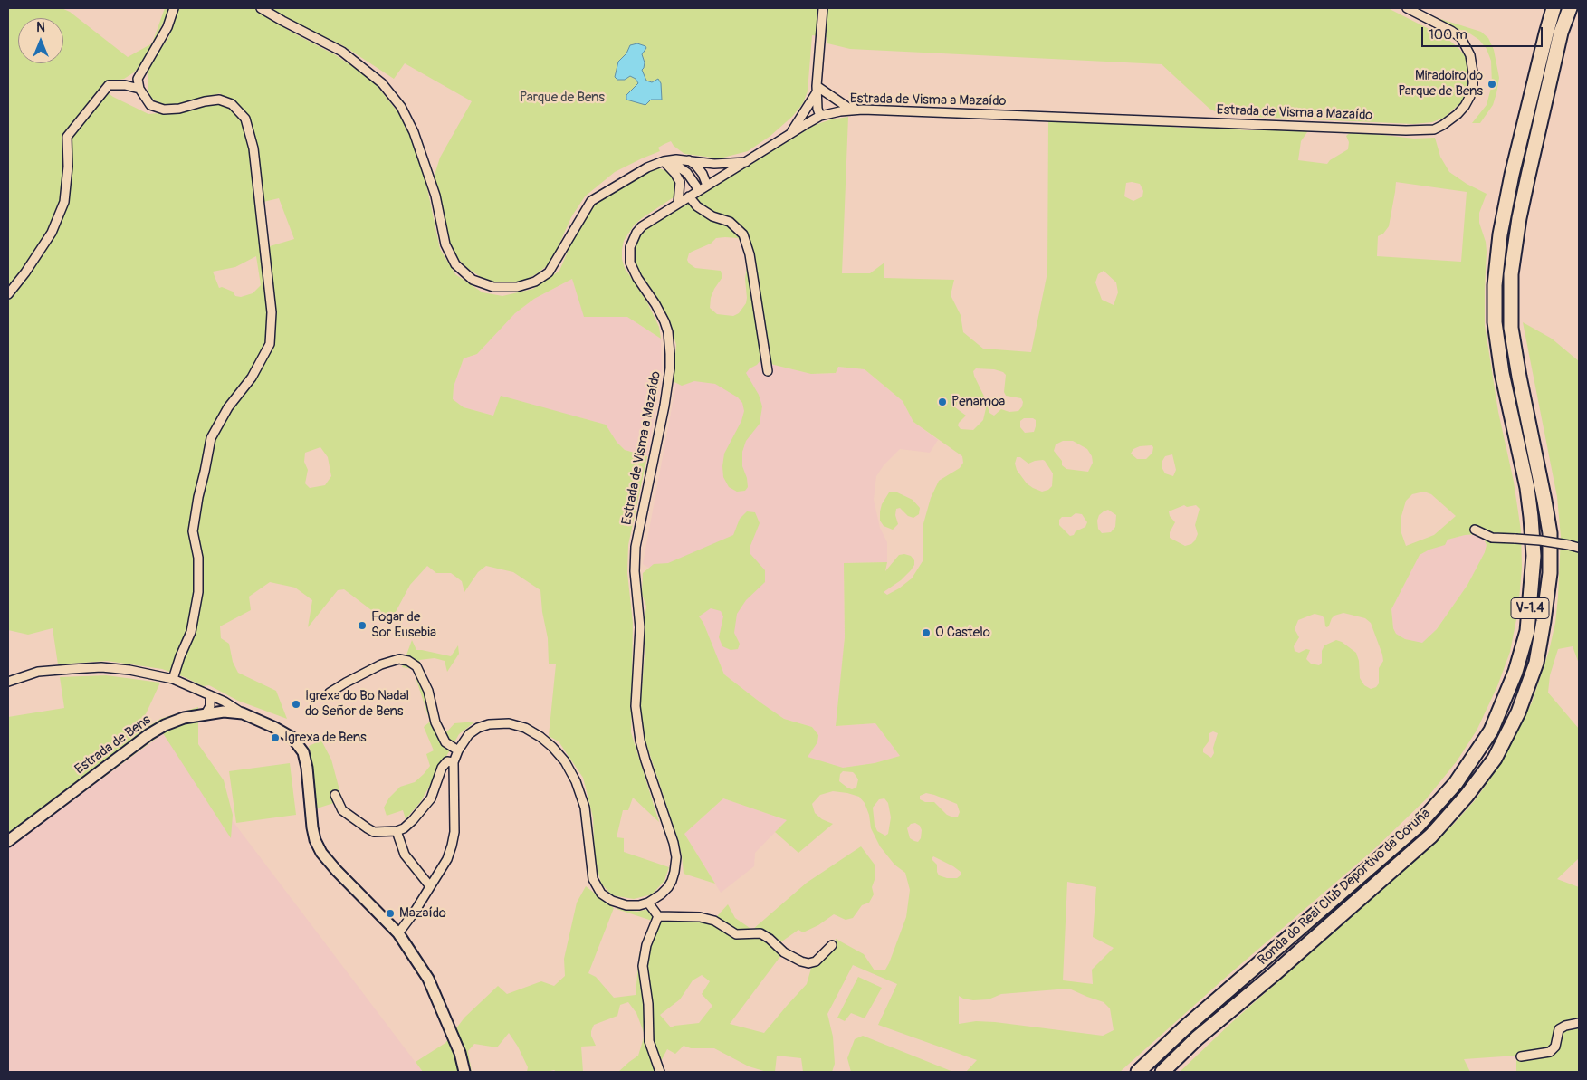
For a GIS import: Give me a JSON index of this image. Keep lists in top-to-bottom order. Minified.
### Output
{"streets":{"highway":["V-1.4","Ronda do Real Club Deportivo da Coruña"],"street":["Estrada de Visma a Mazaído","Estrada de Bens"]},"parks":["Parque de Bens"],"places":["Miradoiro do Parque de Bens","Penamoa","Fogar de Sor Eusebia","O Castelo","Igrexa do Bo Nadal do Señor de Bens","Igrexa de Bens","Mazaído"],"scale_bar":"100 m","north":"top"}
